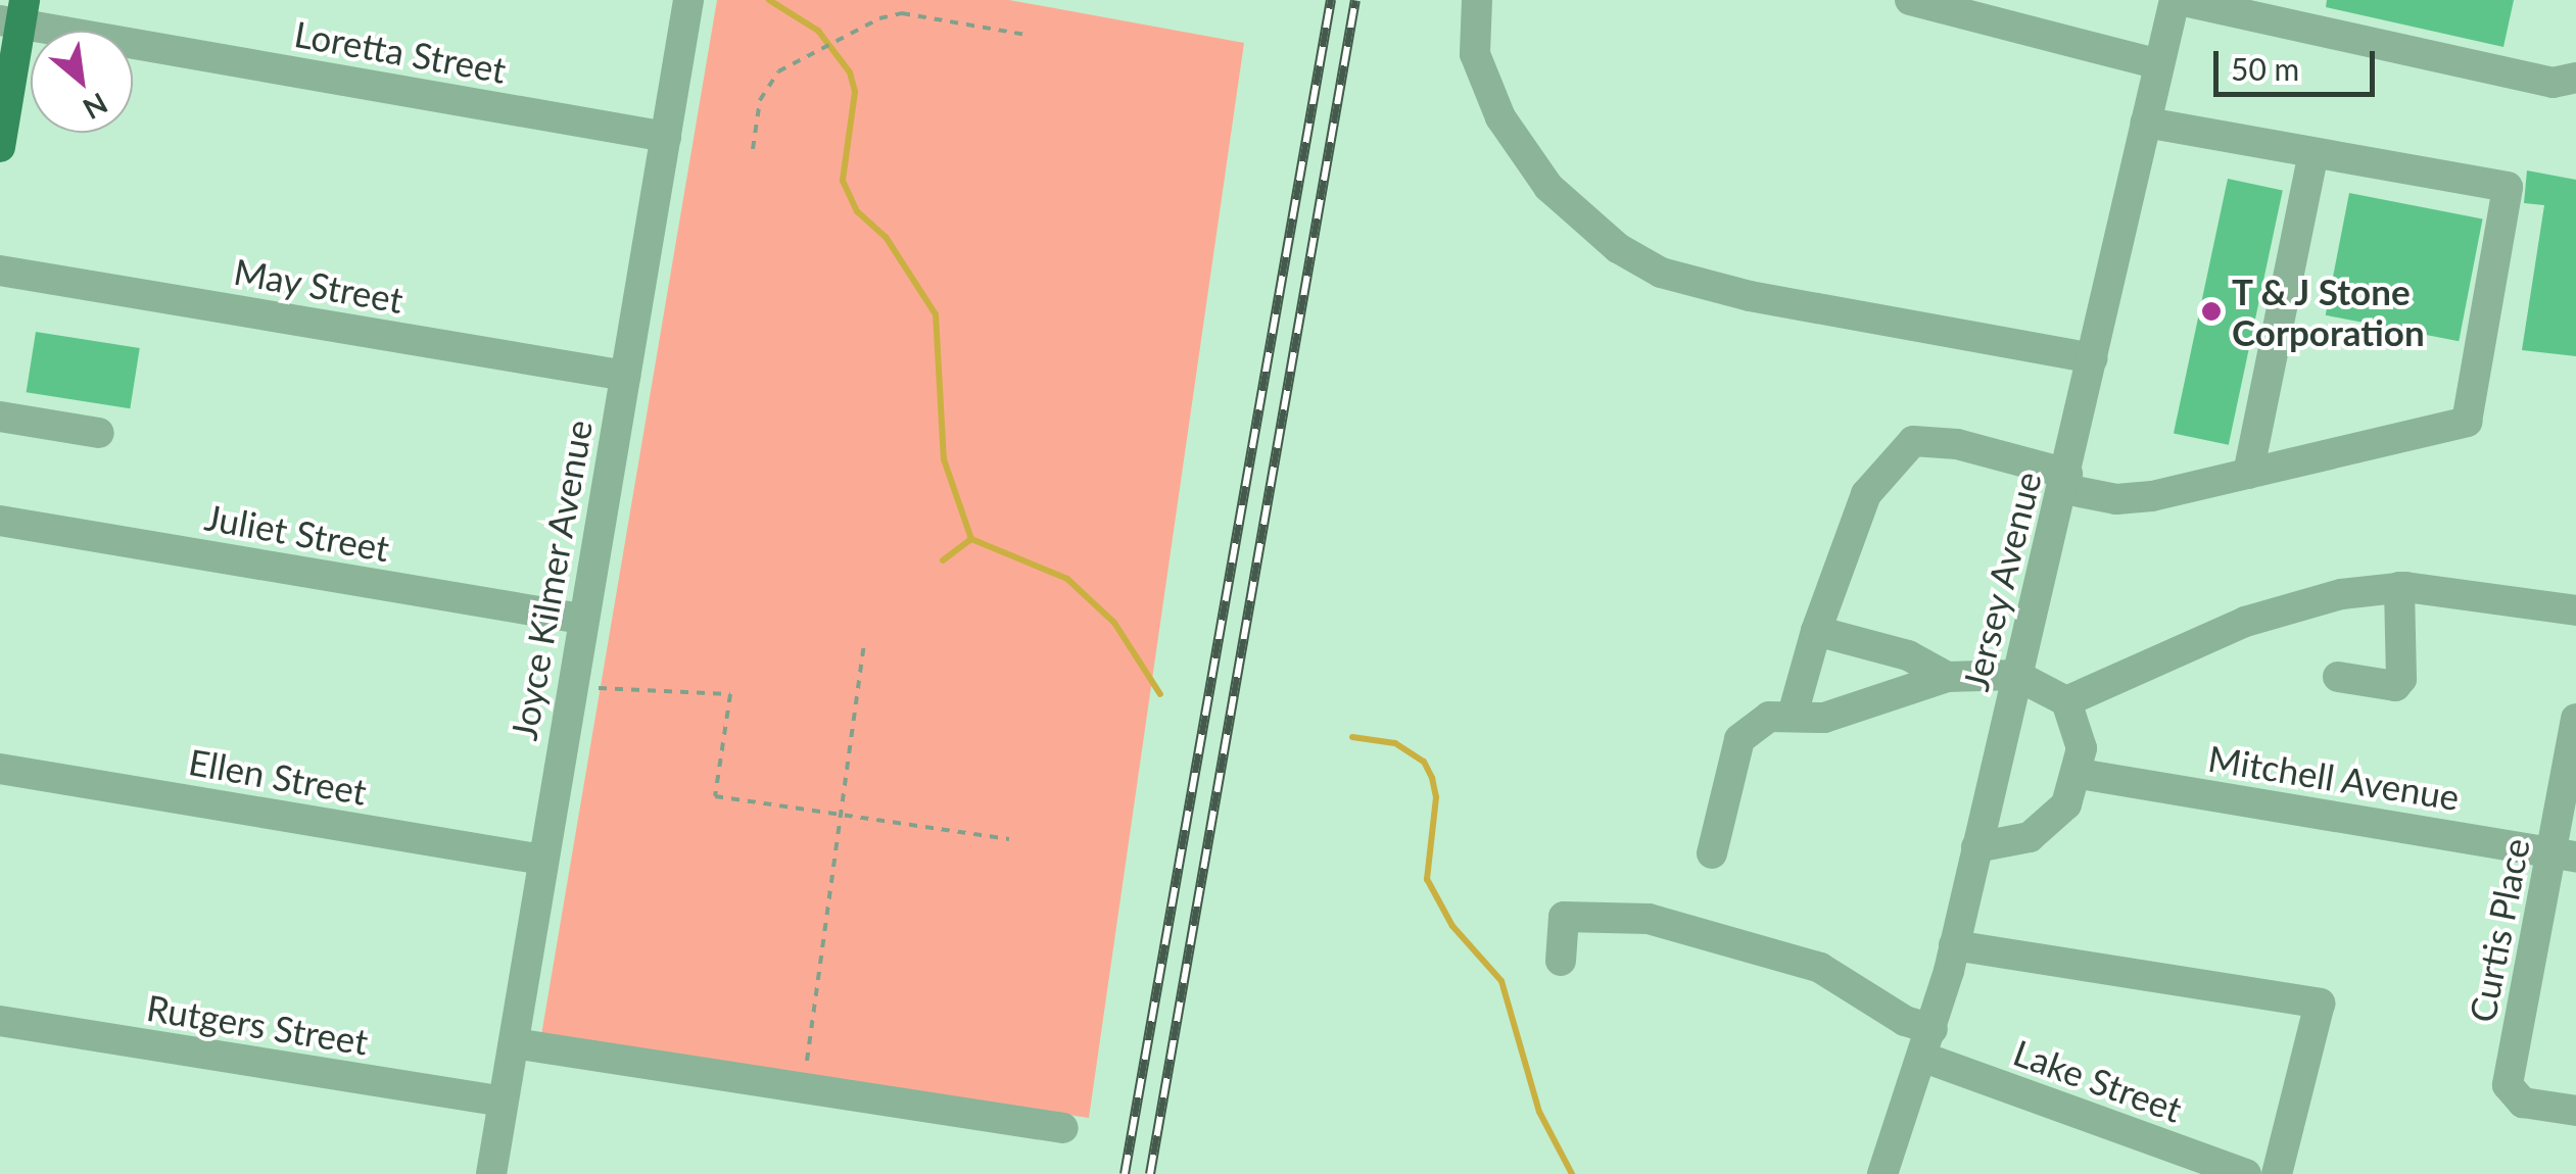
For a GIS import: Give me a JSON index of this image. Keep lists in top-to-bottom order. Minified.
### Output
{"streets":{"street":["Loretta Street","May Street","Juliet Street","Joyce Kilmer Avenue","Jersey Avenue","Ellen Street","Mitchell Avenue","Curtis Place","Rutgers Street","Lake Street"]},"crossings":[["Loretta Street","Joyce Kilmer Avenue"],["May Street","Joyce Kilmer Avenue"],["Juliet Street","Joyce Kilmer Avenue"],["Joyce Kilmer Avenue","Ellen Street"],["Joyce Kilmer Avenue","Rutgers Street"],["Jersey Avenue","Lake Street"],["Mitchell Avenue","Curtis Place"]],"places":["T & J Stone Corporation"],"scale_bar":"50 m","north":"bottom right"}
